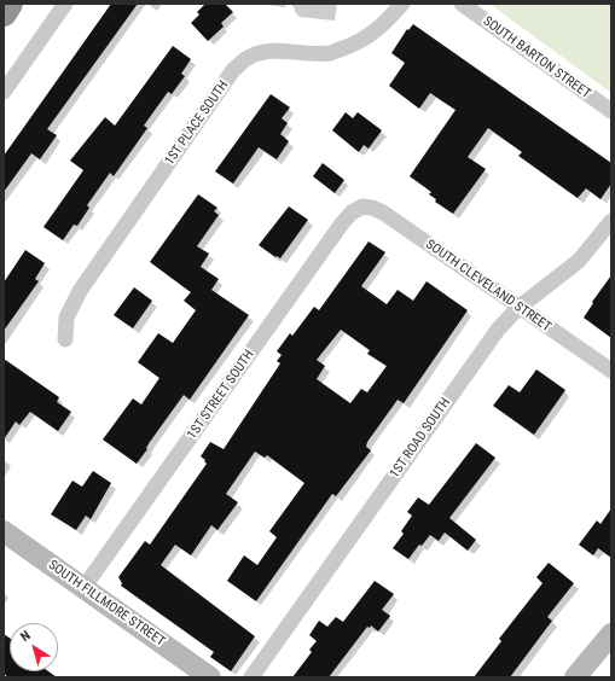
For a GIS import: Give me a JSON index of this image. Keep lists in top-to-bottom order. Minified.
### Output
{"streets":{"street":["SOUTH BARTON STREET","1ST PLACE SOUTH","SOUTH CLEVELAND STREET","1ST STREET SOUTH","1ST ROAD SOUTH","SOUTH FILLMORE STREET"]},"crossings":[["SOUTH CLEVELAND STREET","1ST STREET SOUTH"],["SOUTH CLEVELAND STREET","1ST ROAD SOUTH"],["1ST STREET SOUTH","SOUTH FILLMORE STREET"]],"north":"top left"}
